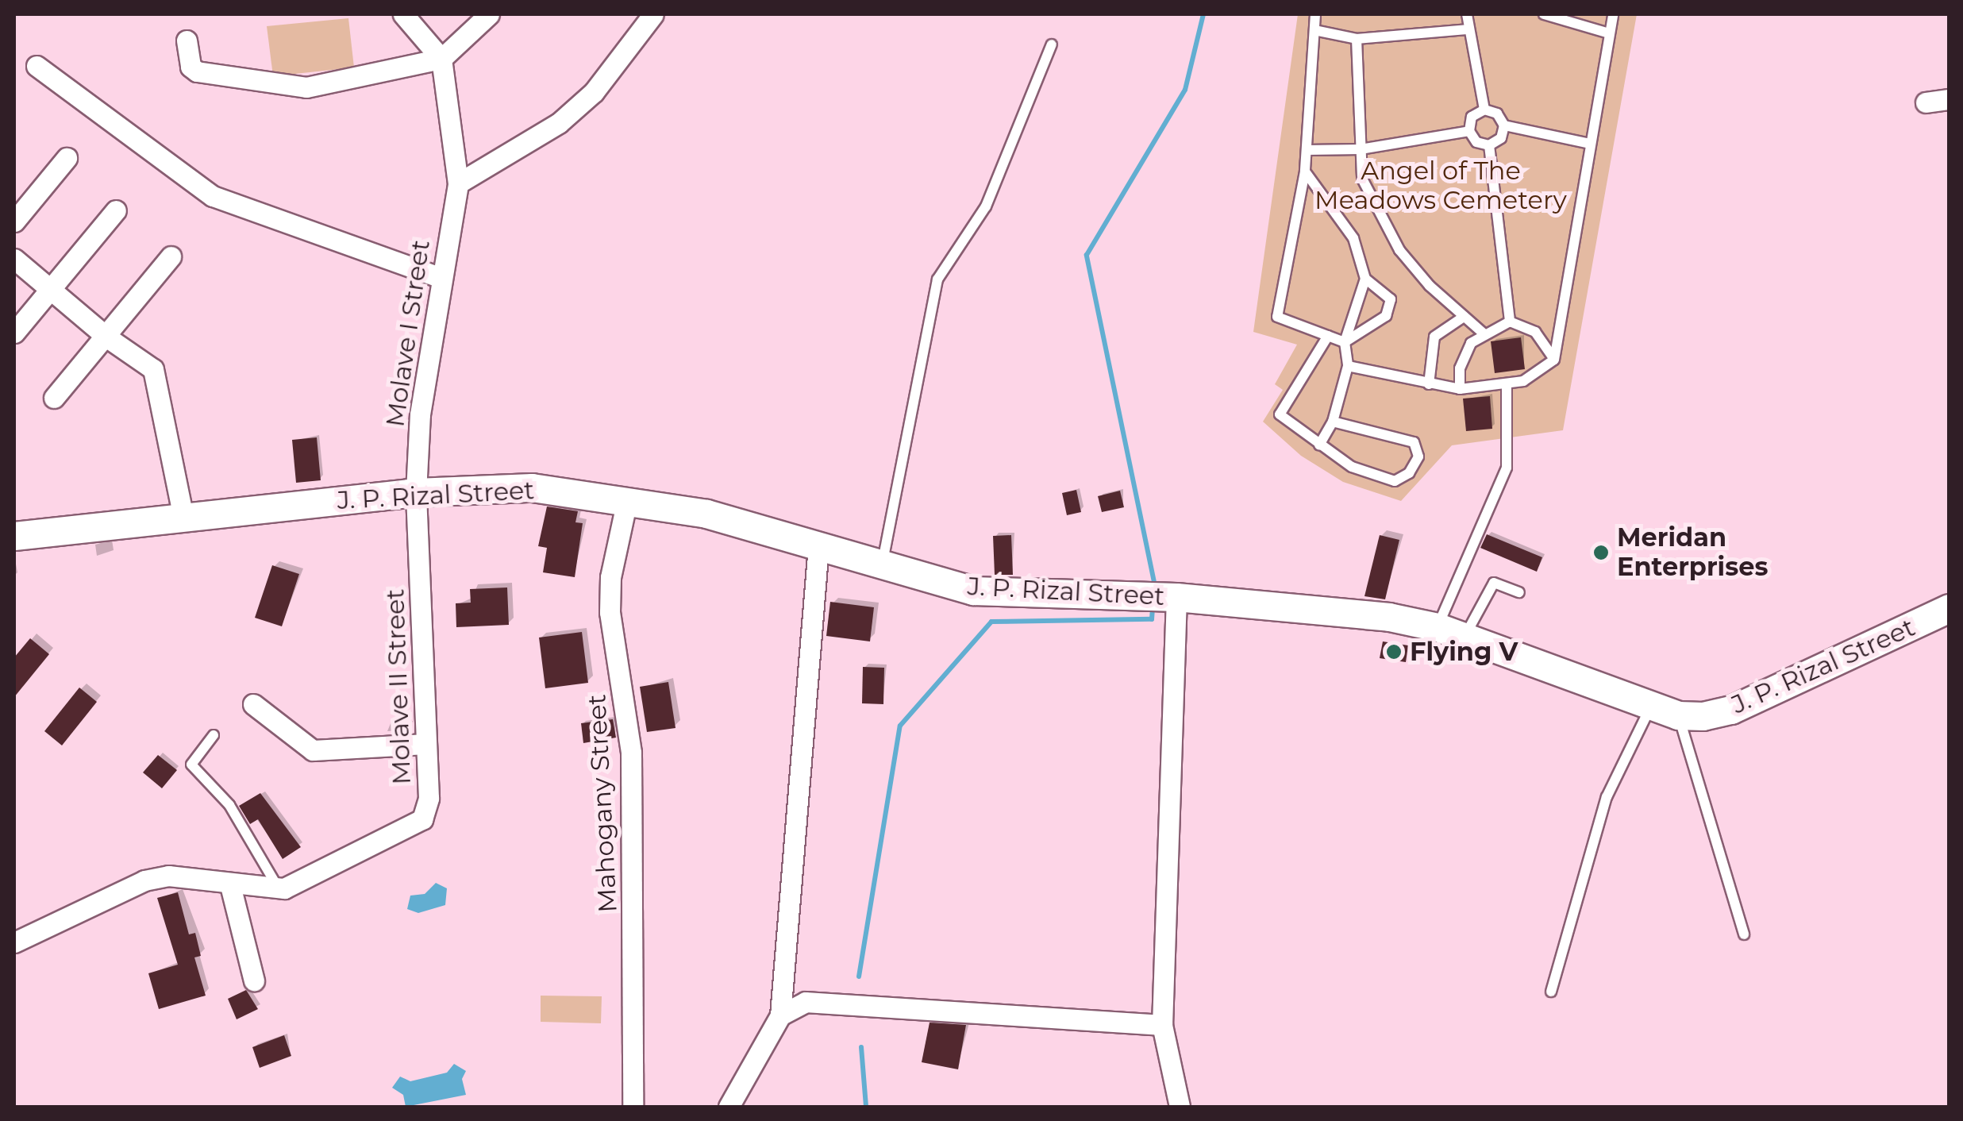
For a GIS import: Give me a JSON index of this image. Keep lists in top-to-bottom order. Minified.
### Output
{"streets":{"main road":["J. P. Rizal Street"],"street":["Molave I Street","Molave II Street","Mahogany Street"]},"crossings":[["Molave I Street","J. P. Rizal Street"],["Molave I Street","Molave II Street"],["J. P. Rizal Street","Molave II Street"],["J. P. Rizal Street","Mahogany Street"]],"parks":["Angel of The Meadows Cemetery"],"places":["Meridan Enterprises","Flying V"]}
